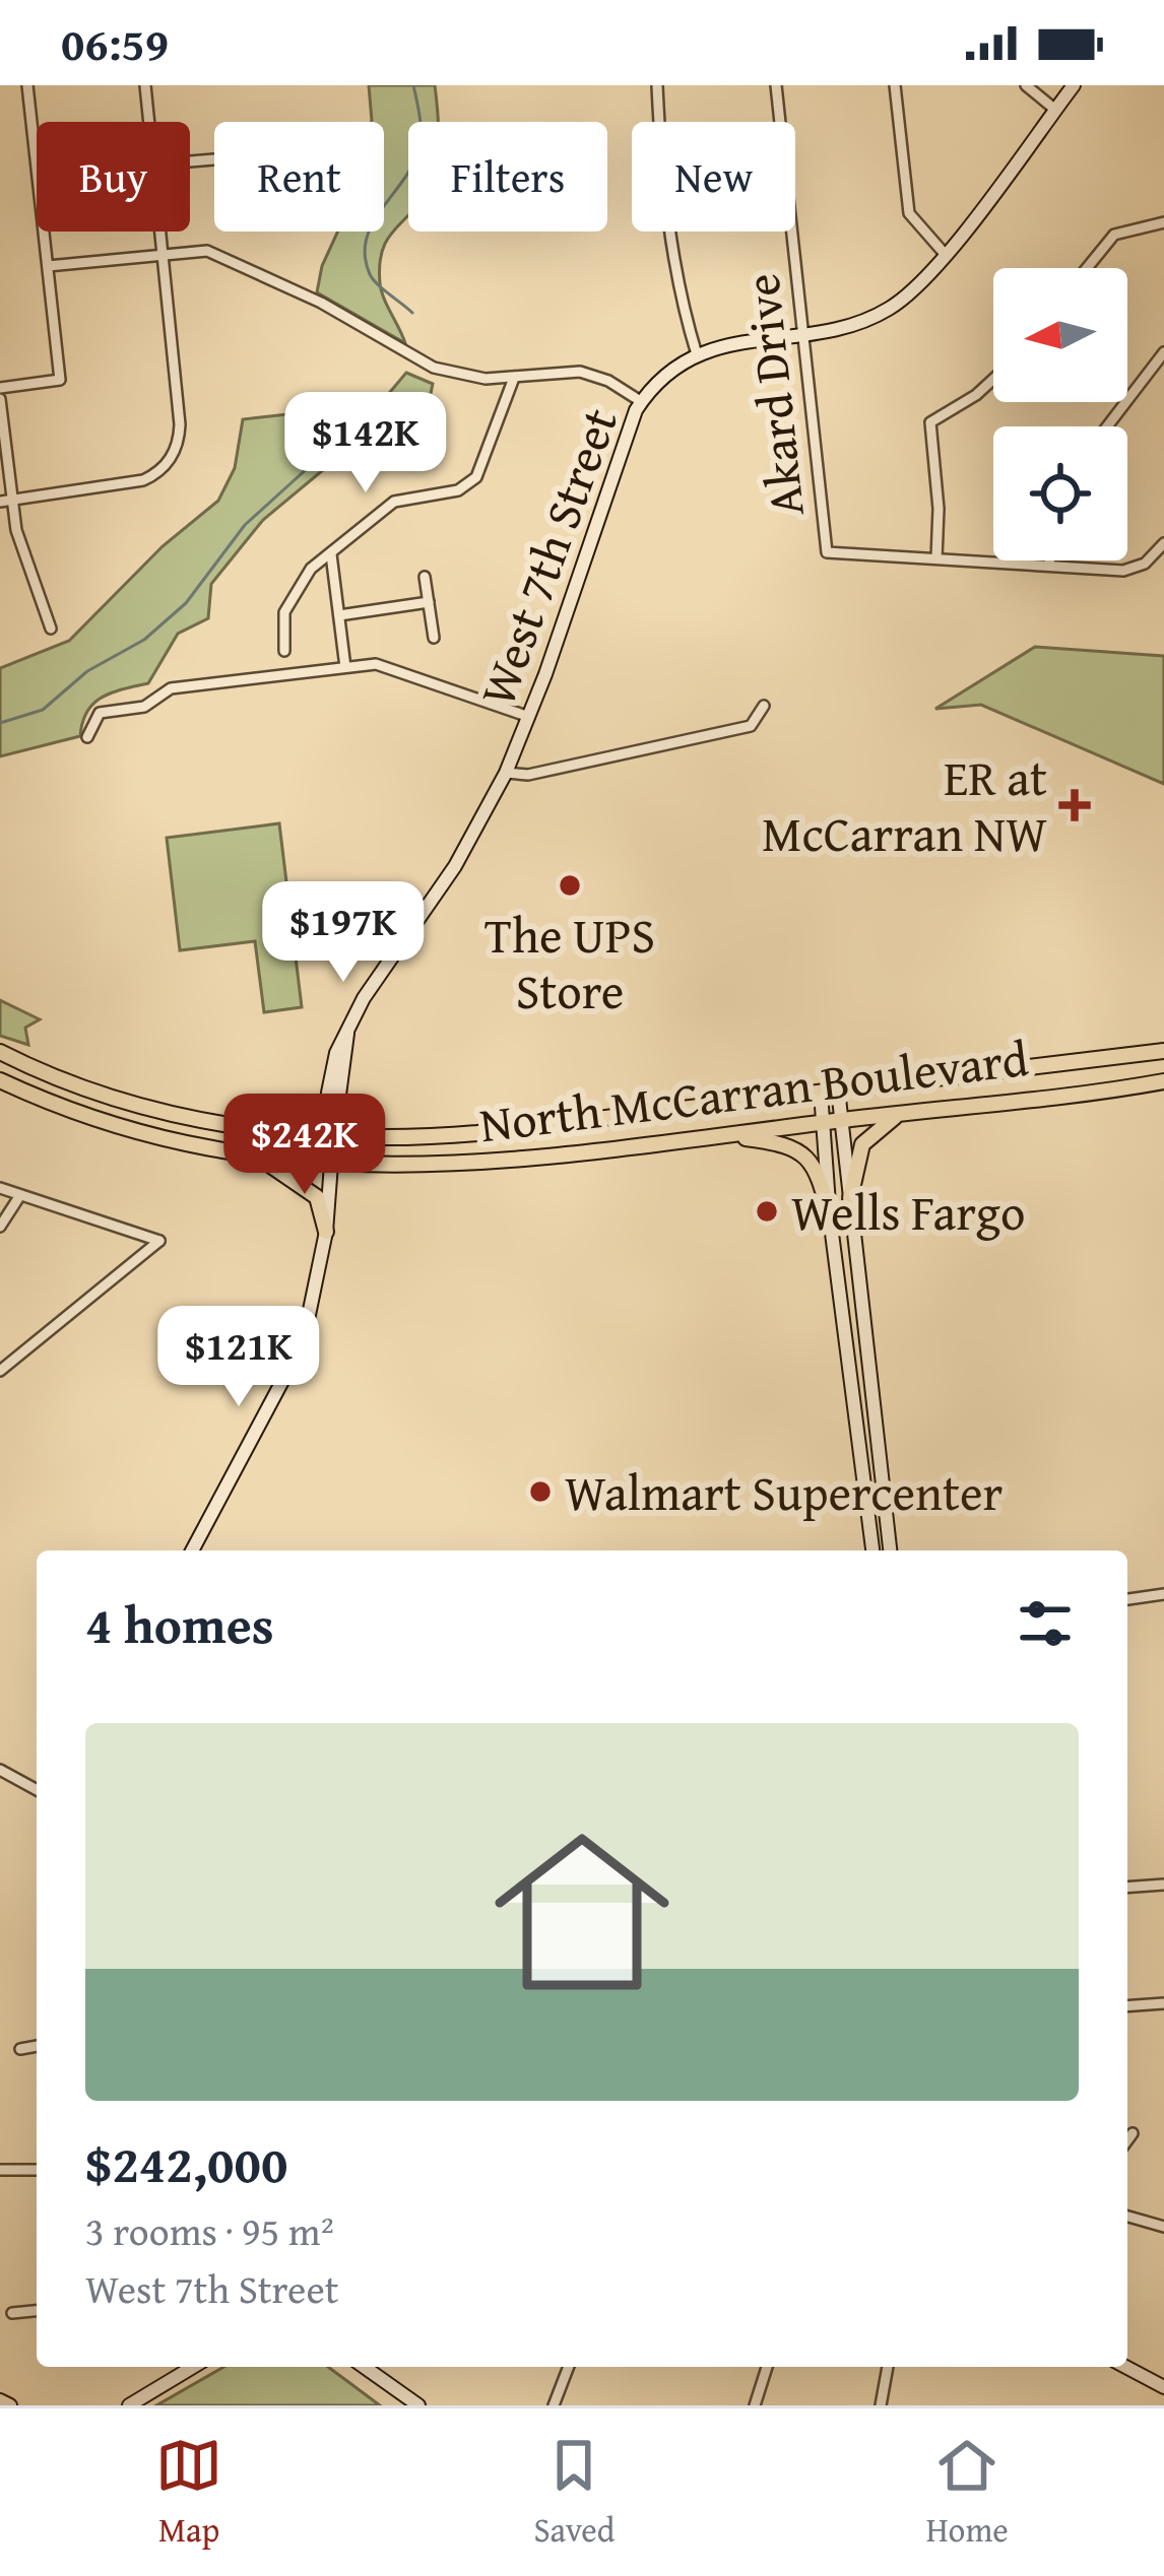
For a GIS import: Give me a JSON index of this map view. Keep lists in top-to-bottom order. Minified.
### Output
{"streets":{"main road":["West 7th Street","North McCarran Boulevard"],"street":["Akard Drive"]},"crossings":[["Akard Drive","West 7th Street"],["West 7th Street","North McCarran Boulevard"]],"places":{"health":["ER at McCarran NW"],"other":["The UPS Store","Wells Fargo","Walmart Supercenter"]},"north":"left","page":{"status":"06:59","chip":["Buy","Rent","Filters","New"],"price":["$142K","$197K","$242K","$121K"],"heading":"4 homes","list":[{"name":"$242,000","note":"3 rooms · 95 m² · West 7th Street"}],"tabs":["Map","Saved","Home"]}}
